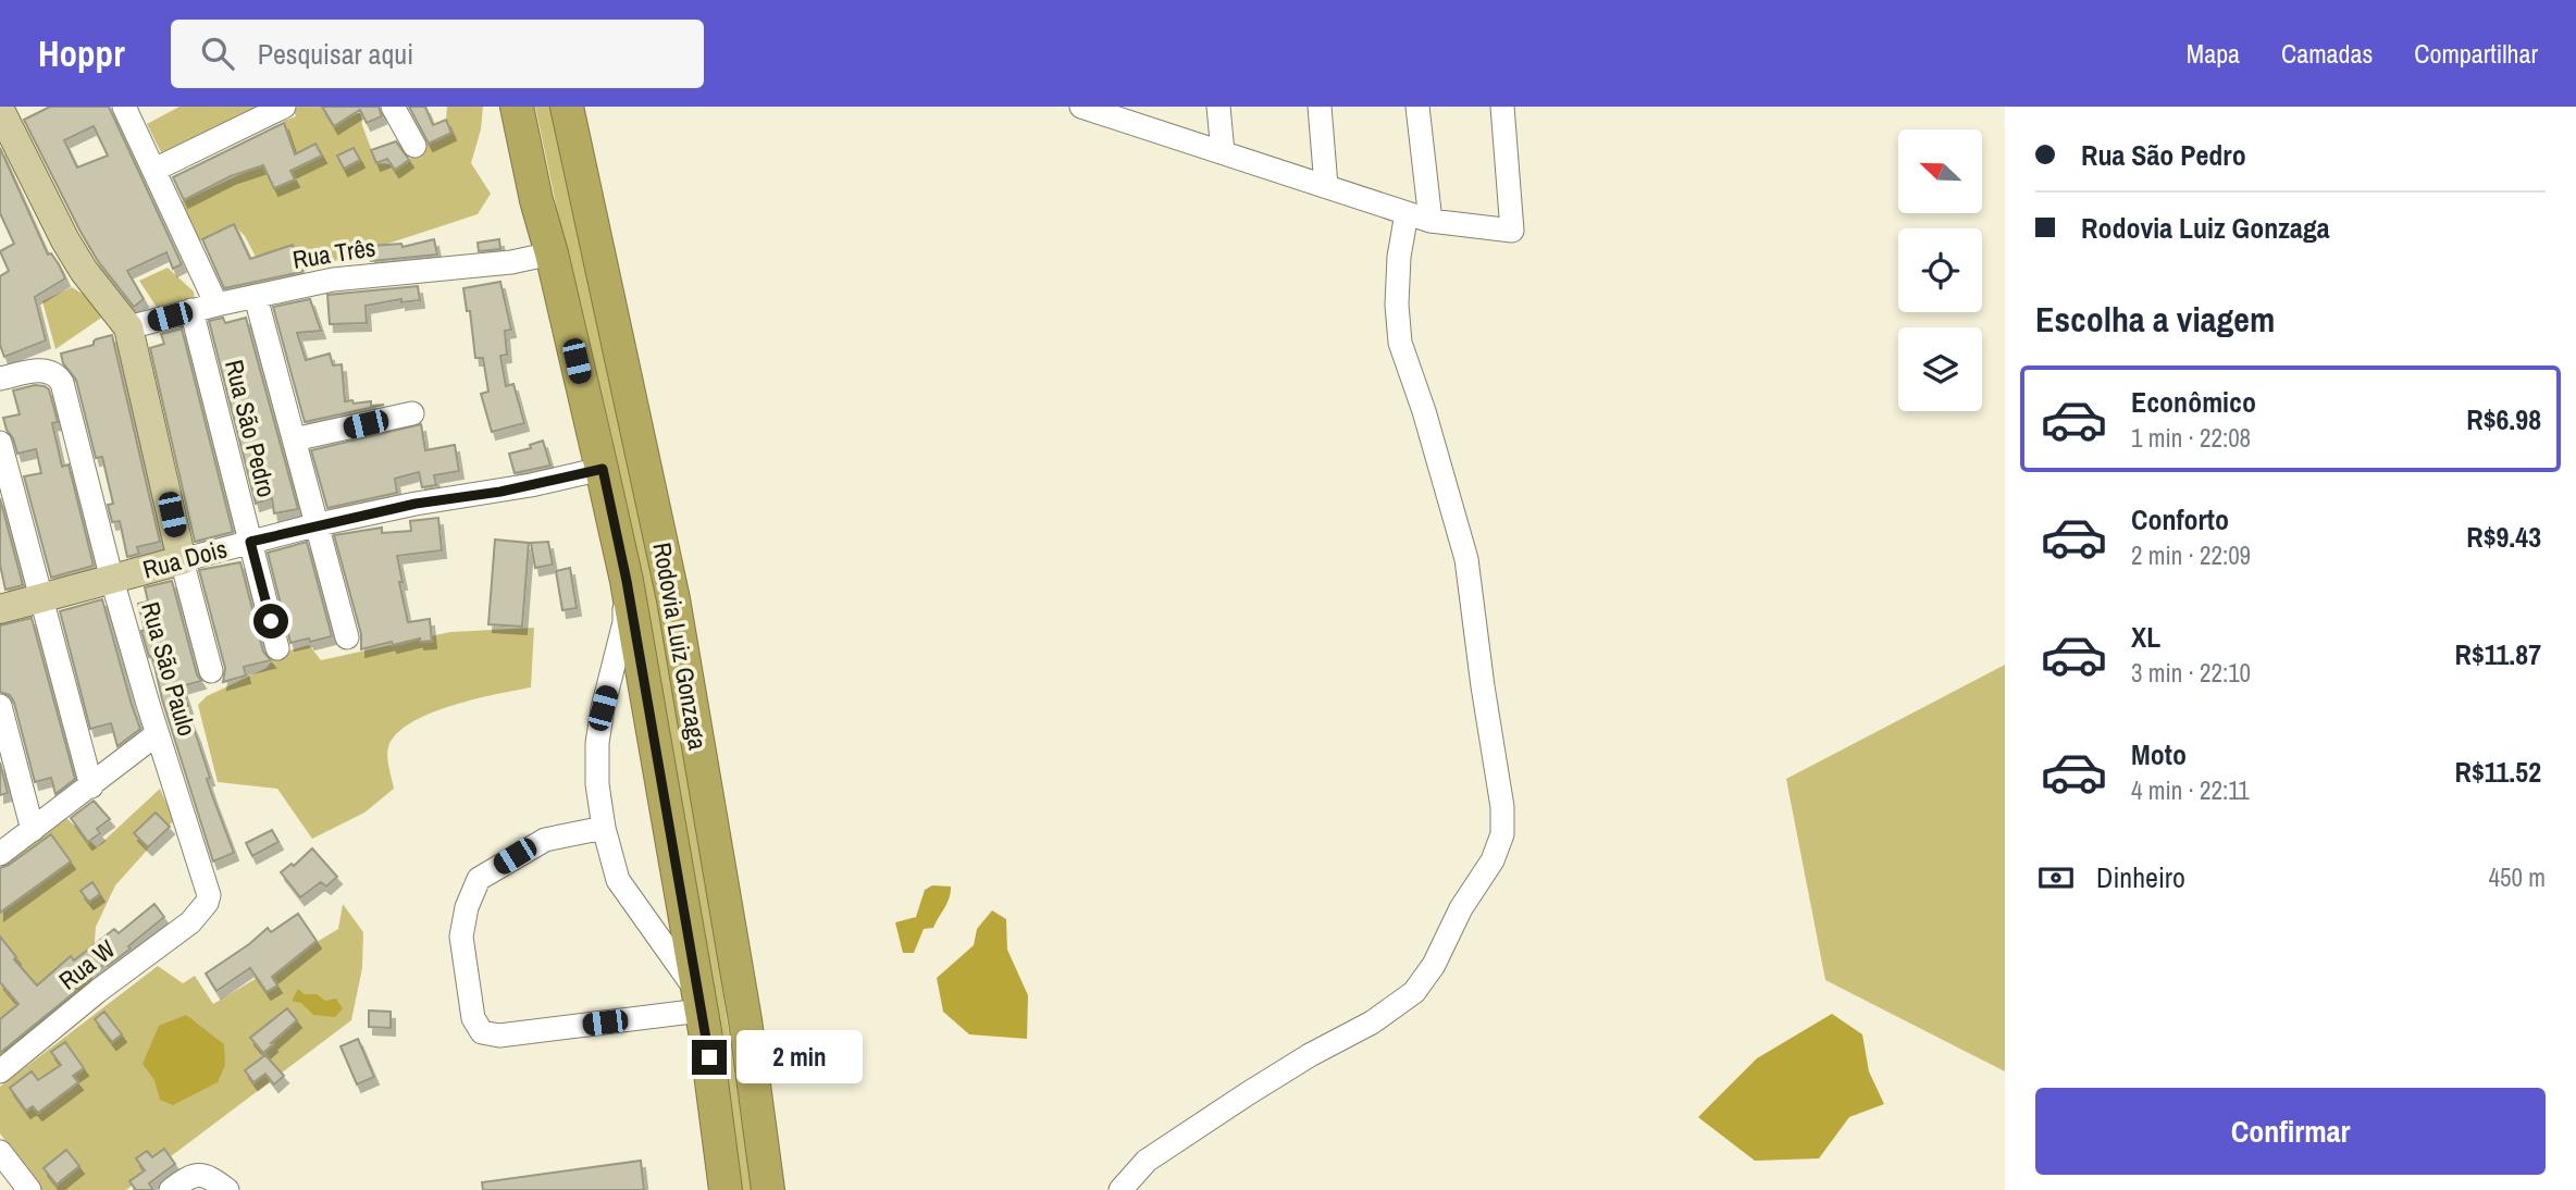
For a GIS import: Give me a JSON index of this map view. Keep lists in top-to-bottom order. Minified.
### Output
{"streets":{"highway":["Rodovia Luiz Gonzaga"],"main road":["Rua Dois"],"street":["Rua Três","Rua São Pedro","Rua São Paulo","Rua W"]},"crossings":[["Rua Três","Rua São Pedro"],["Rua Três","Rodovia Luiz Gonzaga"],["Rua São Pedro","Rua Dois"],["Rua Dois","Rodovia Luiz Gonzaga"],["Rua Dois","Rua São Paulo"],["Rua São Paulo","Rua W"]],"north":"top left","page":{"header":"Hoppr","search":"Pesquisar aqui","nav":["Mapa","Camadas","Compartilhar"],"banner":["Rua São Pedro","Rodovia Luiz Gonzaga"],"heading":"Escolha a viagem","list":[{"name":"Econômico","note":"1 min · 22:08","value":"R$6.98"},{"name":"Conforto","note":"2 min · 22:09","value":"R$9.43"},{"name":"XL","note":"3 min · 22:10","value":"R$11.87"},{"name":"Moto","note":"4 min · 22:11","value":"R$11.52"}],"pay":["Dinheiro","450 m"],"bubble":"2 min","buttons":"Confirmar"}}
